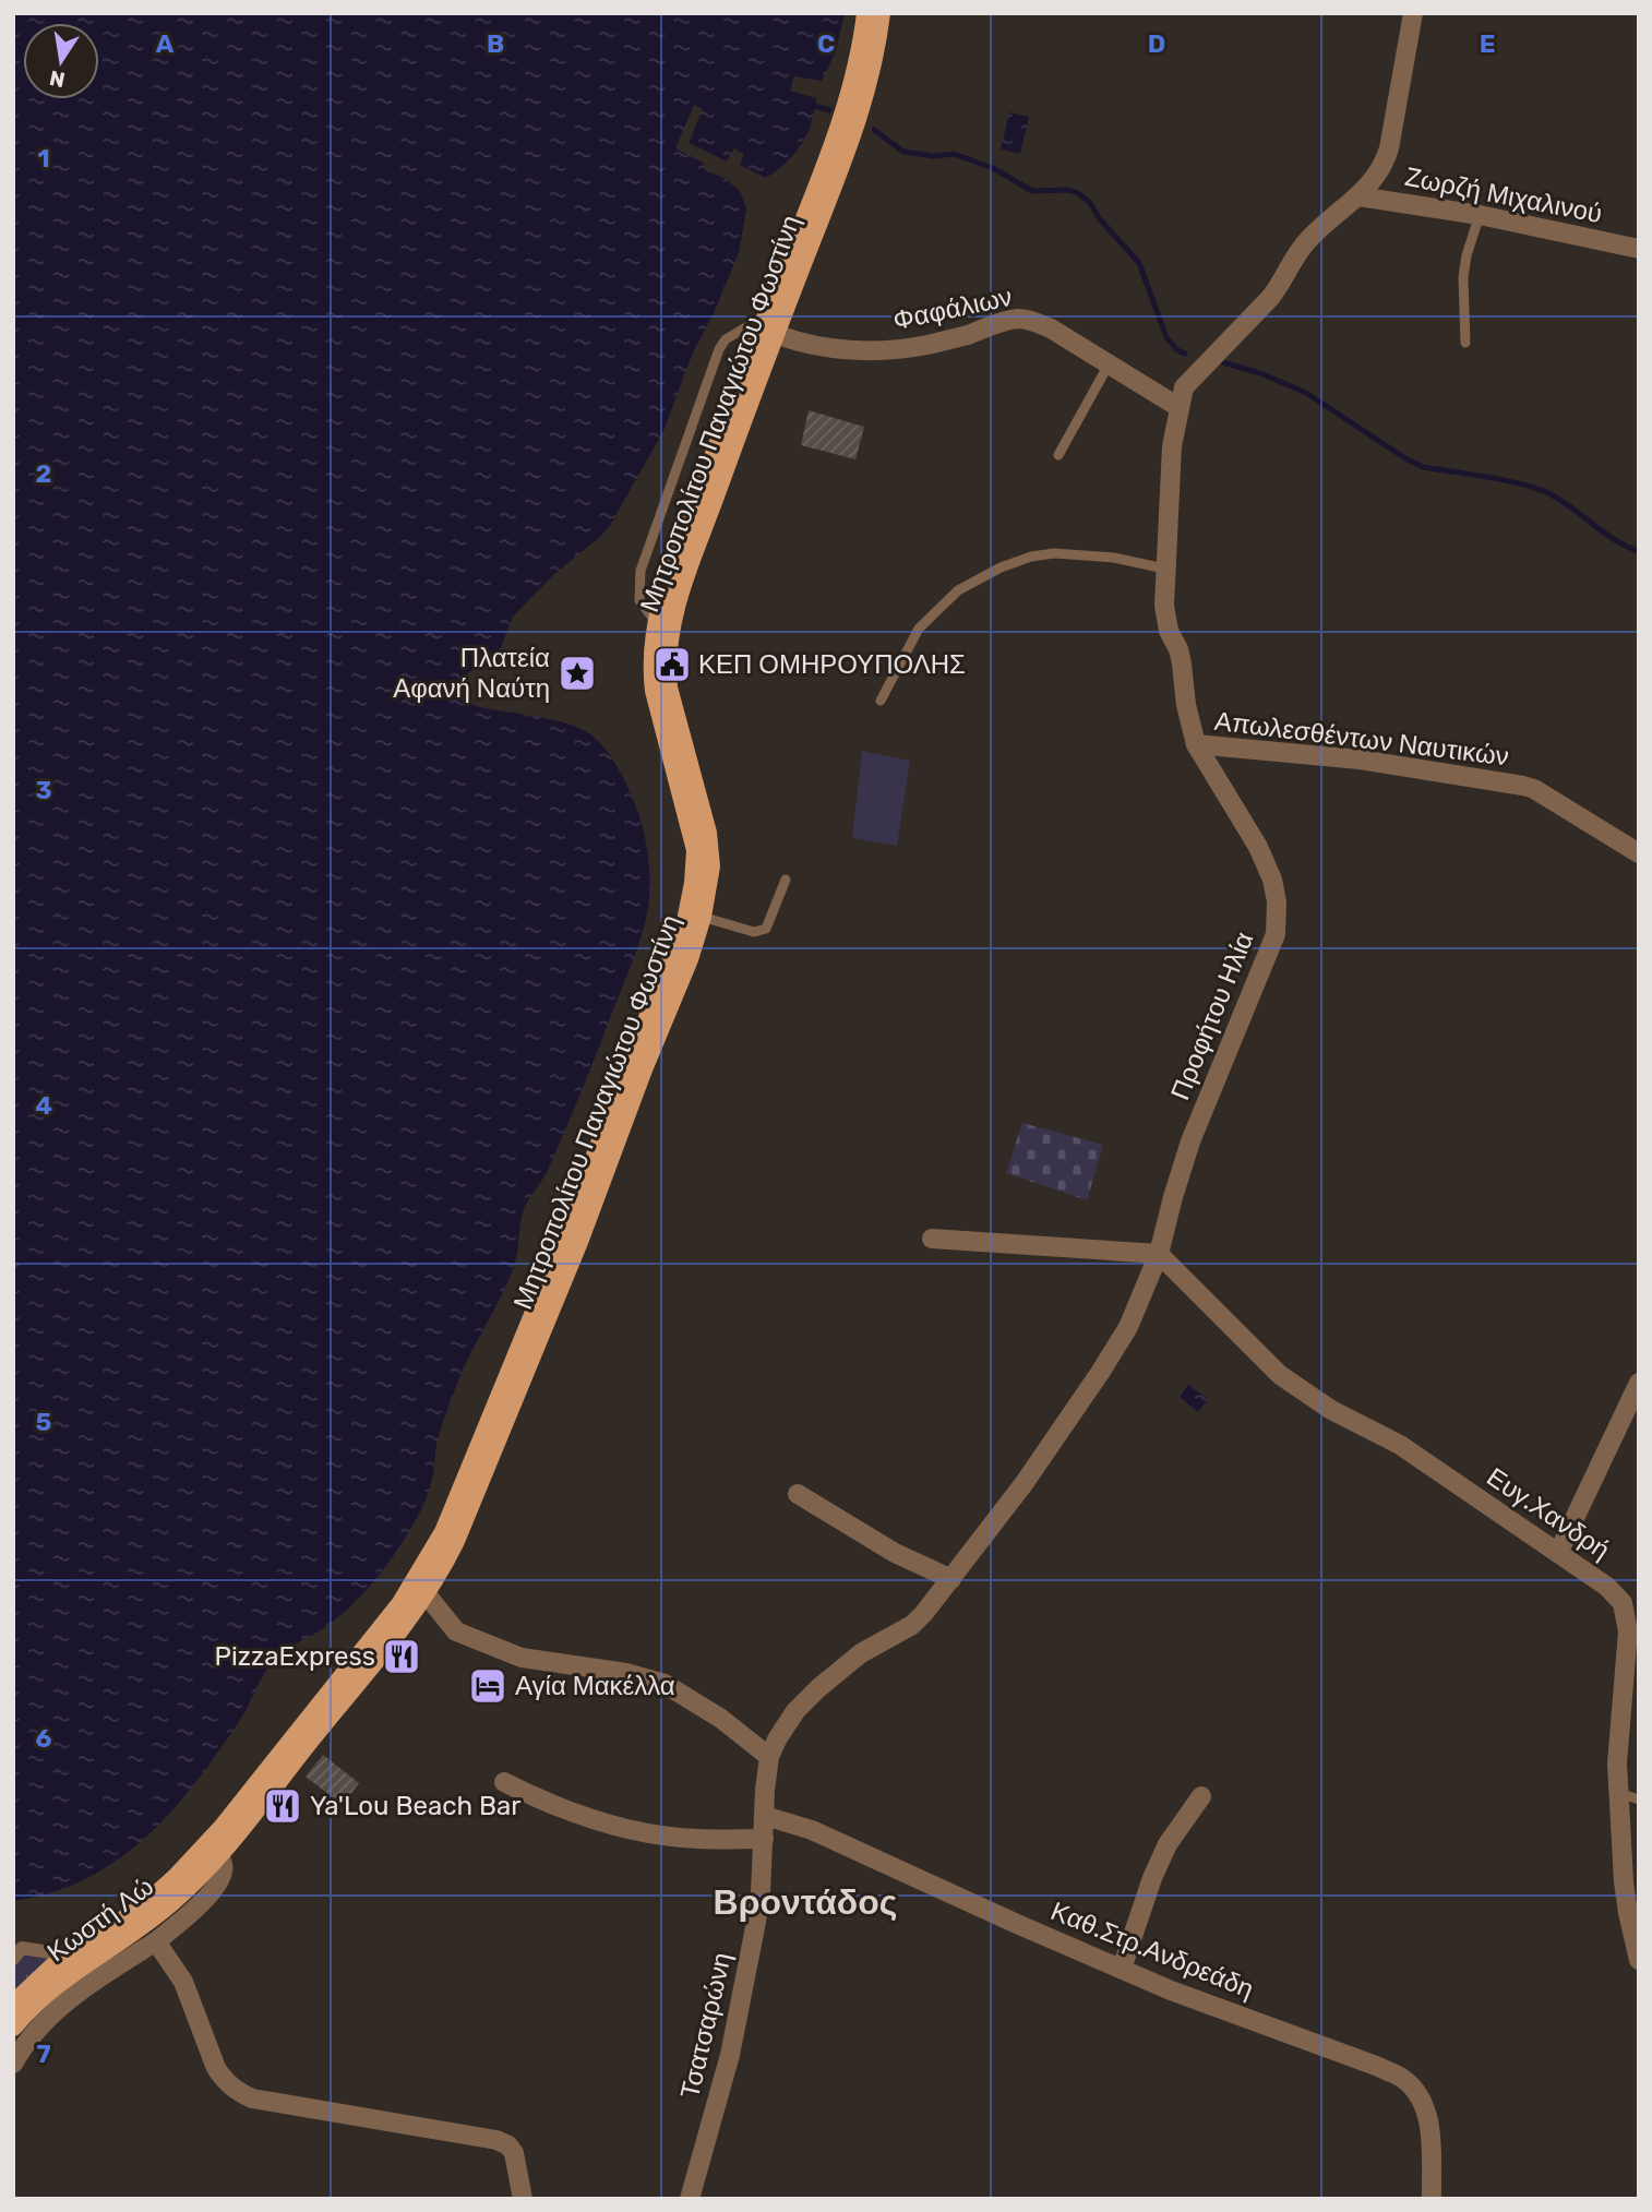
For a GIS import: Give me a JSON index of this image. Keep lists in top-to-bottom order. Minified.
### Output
{"streets":{"main road":["Μητροπολίτου Παναγιώτου Φωστίνη","Κωστή Λώ"],"street":["Ζωρζή Μιχαλινού","Φαφάλιων","Απωλεσθέντων Ναυτικών","Προφήτου Ηλία","Ευγ.Χανδρή","Καθ.Στρ.Ανδρεάδη","Τσατσαρώνη"]},"crossings":[["Ζωρζή Μιχαλινού","Προφήτου Ηλία"],["Φαφάλιων","Μητροπολίτου Παναγιώτου Φωστίνη"],["Φαφάλιων","Προφήτου Ηλία"],["Μητροπολίτου Παναγιώτου Φωστίνη","Κωστή Λώ"],["Απωλεσθέντων Ναυτικών","Προφήτου Ηλία"],["Προφήτου Ηλία","Ευγ.Χανδρή"],["Προφήτου Ηλία","Καθ.Στρ.Ανδρεάδη"],["Προφήτου Ηλία","Τσατσαρώνη"],["Καθ.Στρ.Ανδρεάδη","Τσατσαρώνη"]],"districts":["Βροντάδος"],"places":{"public building":["ΚΕΠ ΟΜΗΡΟΥΠΟΛΗΣ"],"place":["Πλατεία Αφανή Ναύτη"],"restaurant":["PizzaExpress","Ya'Lou Beach Bar"],"hotel":["Αγία Μακέλλα"]},"north":"bottom","grid":{"columns":["A","B","C","D","E"],"rows":["1","2","3","4","5","6","7"]}}
